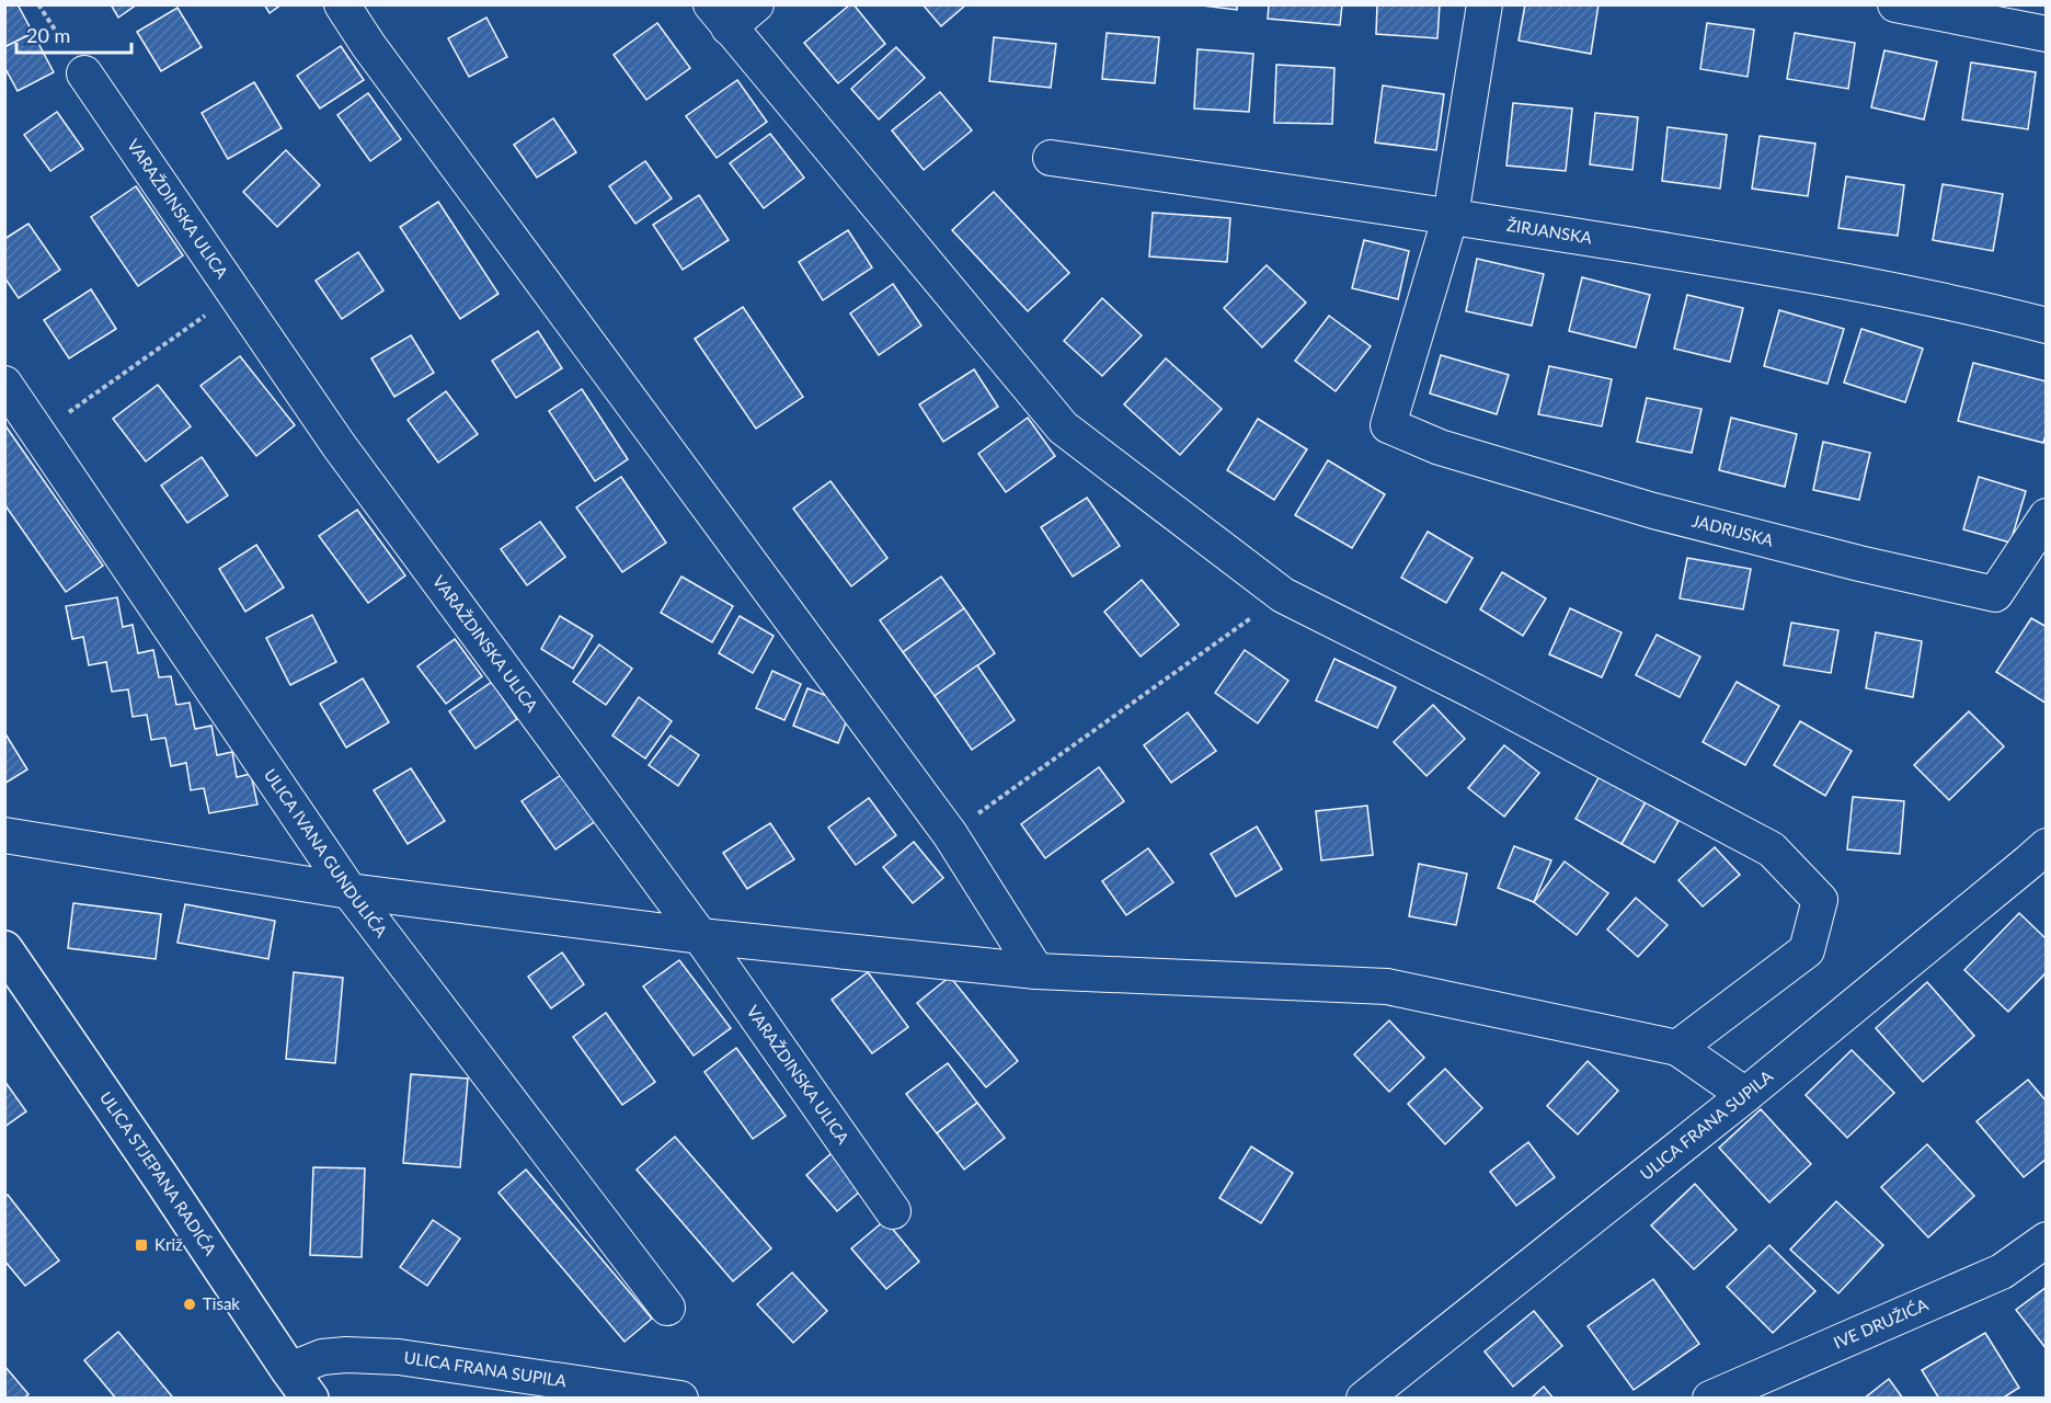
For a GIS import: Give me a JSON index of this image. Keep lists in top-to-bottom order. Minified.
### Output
{"streets":{"main road":["ULICA STJEPANA RADIĆA"],"street":["VARAŽDINSKA ULICA","ŽIRJANSKA","JADRIJSKA","ULICA IVANA GUNDULIĆA","ULICA FRANA SUPILA","IVE DRUŽIĆA"]},"crossings":[["ŽIRJANSKA","JADRIJSKA"],["ULICA FRANA SUPILA","ULICA STJEPANA RADIĆA"]],"places":{"transit":["Križ"],"other":["Tisak"]},"scale_bar":"20 m"}
